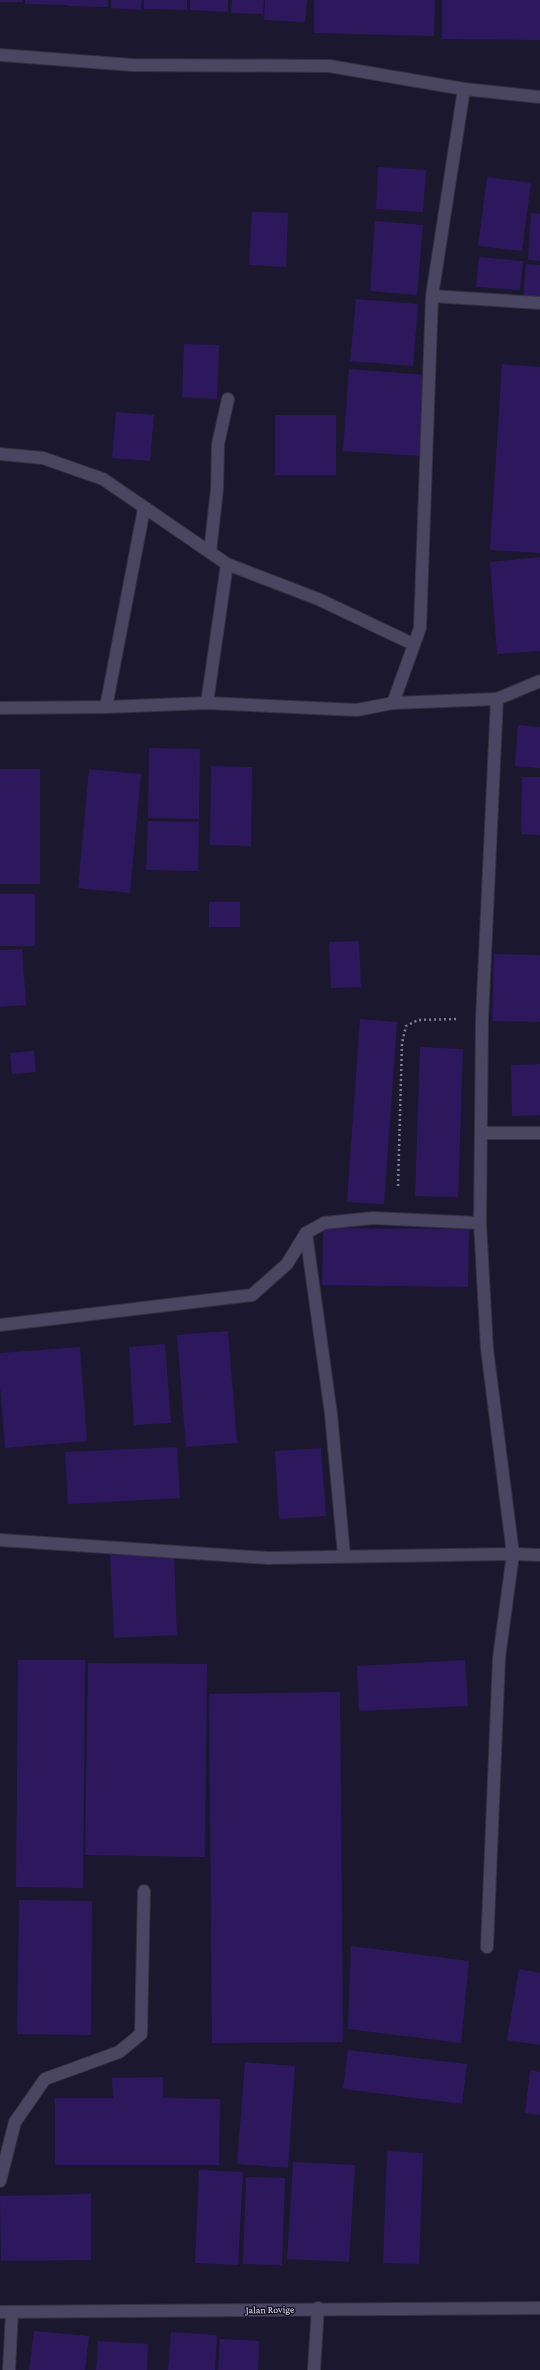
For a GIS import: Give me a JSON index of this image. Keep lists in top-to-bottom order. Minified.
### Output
{"streets":{"street":["Jalan Rovige"]}}
